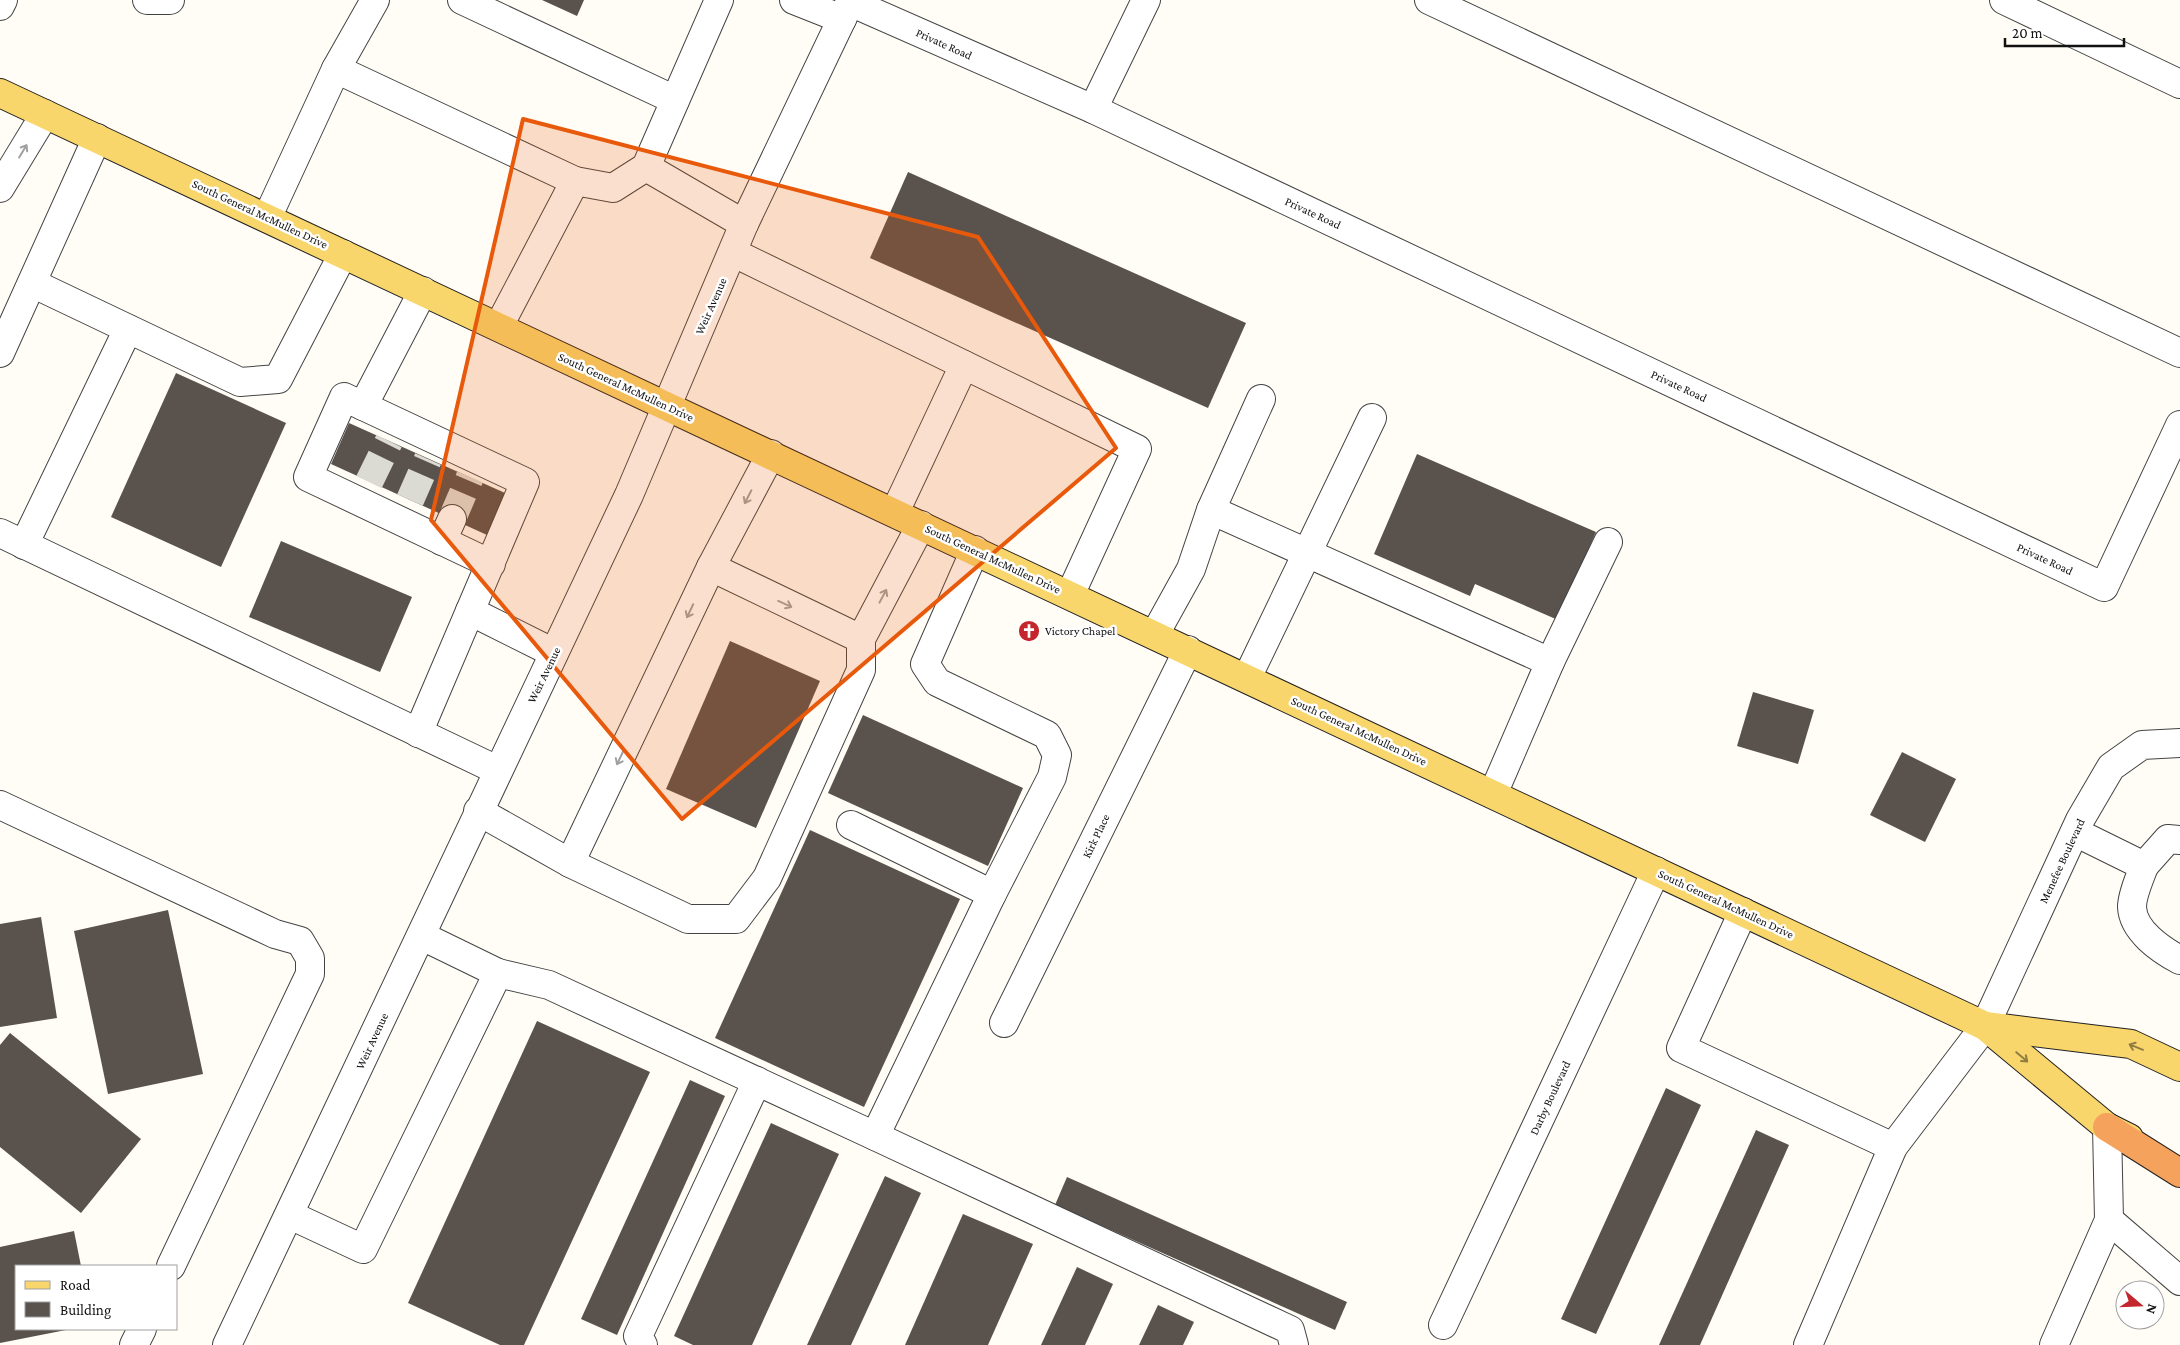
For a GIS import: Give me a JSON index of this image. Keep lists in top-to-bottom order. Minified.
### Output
{"streets":{"main road":["South General McMullen Drive"],"street":["Private Road","Weir Avenue","Kirk Place","Menefee Boulevard","Darby Boulevard"]},"crossings":[["Private Road","Weir Avenue"],["South General McMullen Drive","Weir Avenue"],["South General McMullen Drive","Kirk Place"],["South General McMullen Drive","Menefee Boulevard"],["South General McMullen Drive","Darby Boulevard"]],"places":{"church":["Victory Chapel"]},"legend":["Road","Building"],"scale_bar":"20 m","north":"right"}
